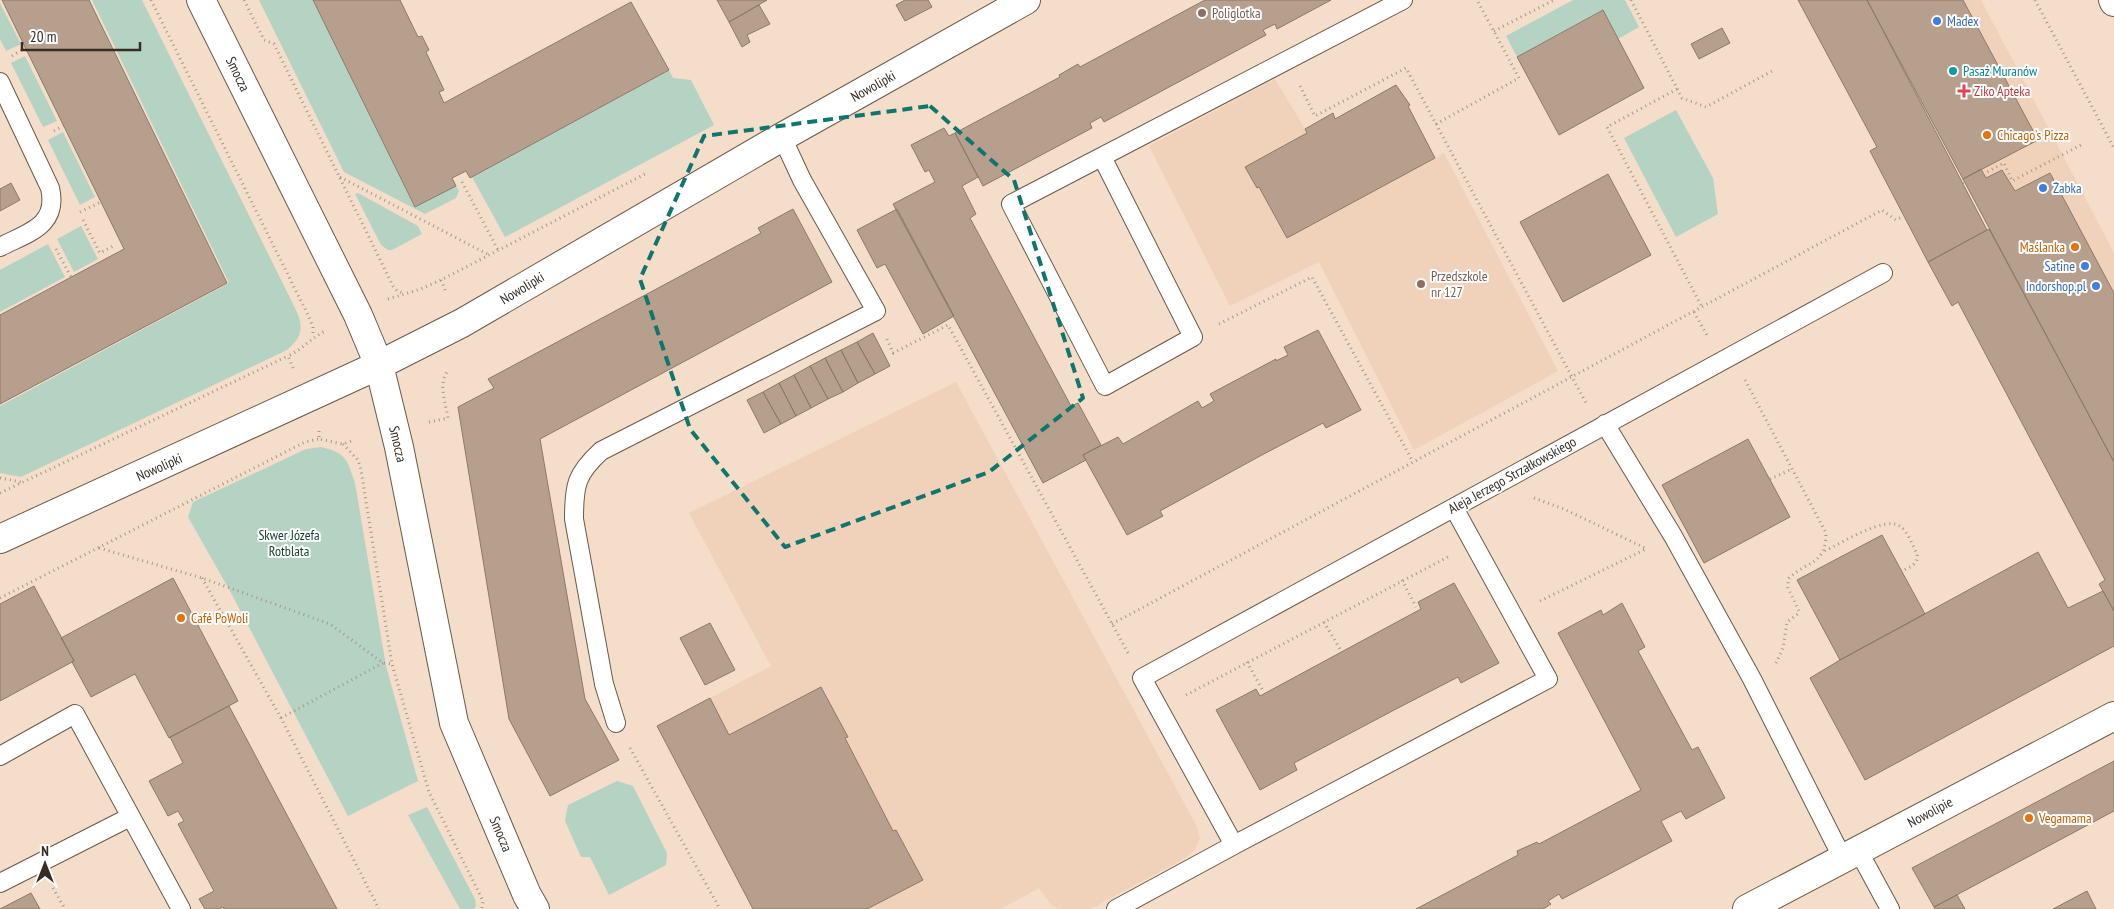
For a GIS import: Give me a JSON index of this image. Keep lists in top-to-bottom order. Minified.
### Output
{"streets":{"street":["Smocza","Nowolipki","Nowolipie"],"lane":["Aleja Jerzego Strzałkowskiego"]},"crossings":[["Smocza","Nowolipki"]],"parks":["Skwer Józefa Rotblata"],"places":{"other":["Poliglotka","Madex","Pasaż Muranów","Chicago's Pizza","Żabka","Maślanka","Satine","Przedszkole nr 127","Indorshop.pl","Café PoWoli","Vegamama"],"health":["Ziko Apteka"]},"scale_bar":"20 m","north":"top"}
